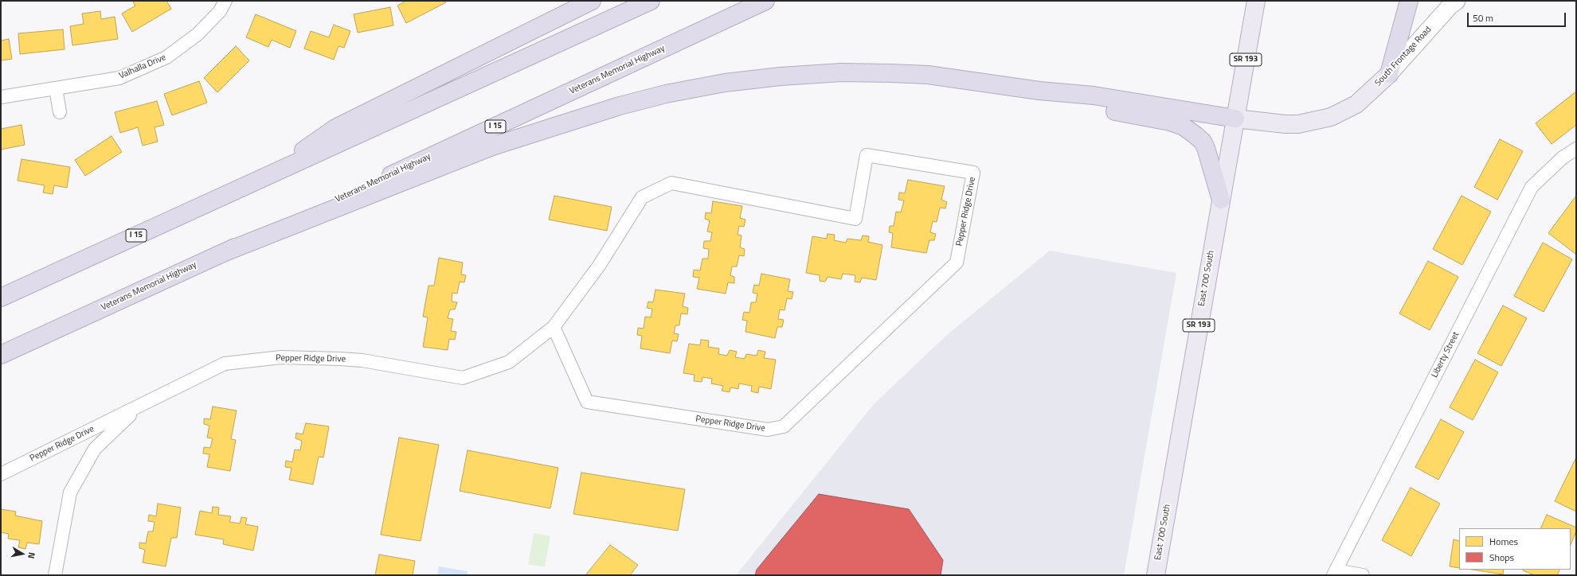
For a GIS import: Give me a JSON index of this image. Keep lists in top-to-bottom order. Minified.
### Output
{"streets":{"highway":["Veterans Memorial Highway","I 15"],"main road":["South Frontage Road","SR 193","East 700 South"],"street":["Valhalla Drive","Pepper Ridge Drive","Liberty Street"]},"crossings":[["South Frontage Road","East 700 South"]],"legend":["Homes","Shops"],"scale_bar":"50 m","north":"right"}
